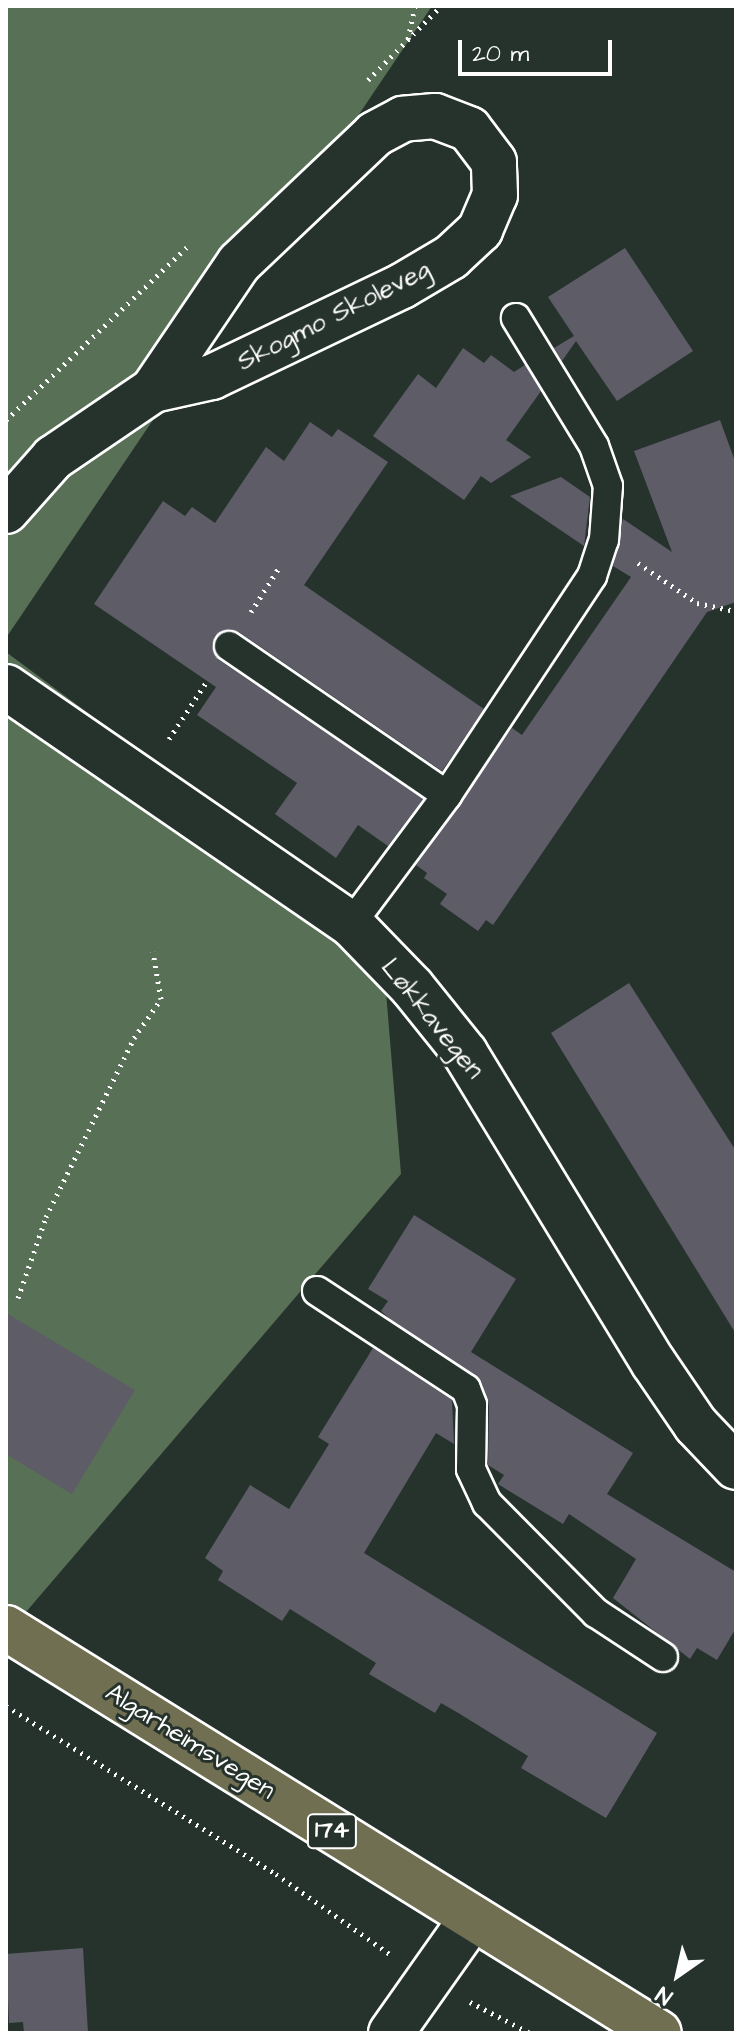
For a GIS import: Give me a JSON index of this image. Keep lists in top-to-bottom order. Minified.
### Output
{"streets":{"main road":["Algarheimsvegen","174"],"street":["Skogmo Skoleveg","Løkkavegen"]},"scale_bar":"20 m","north":"bottom left"}
